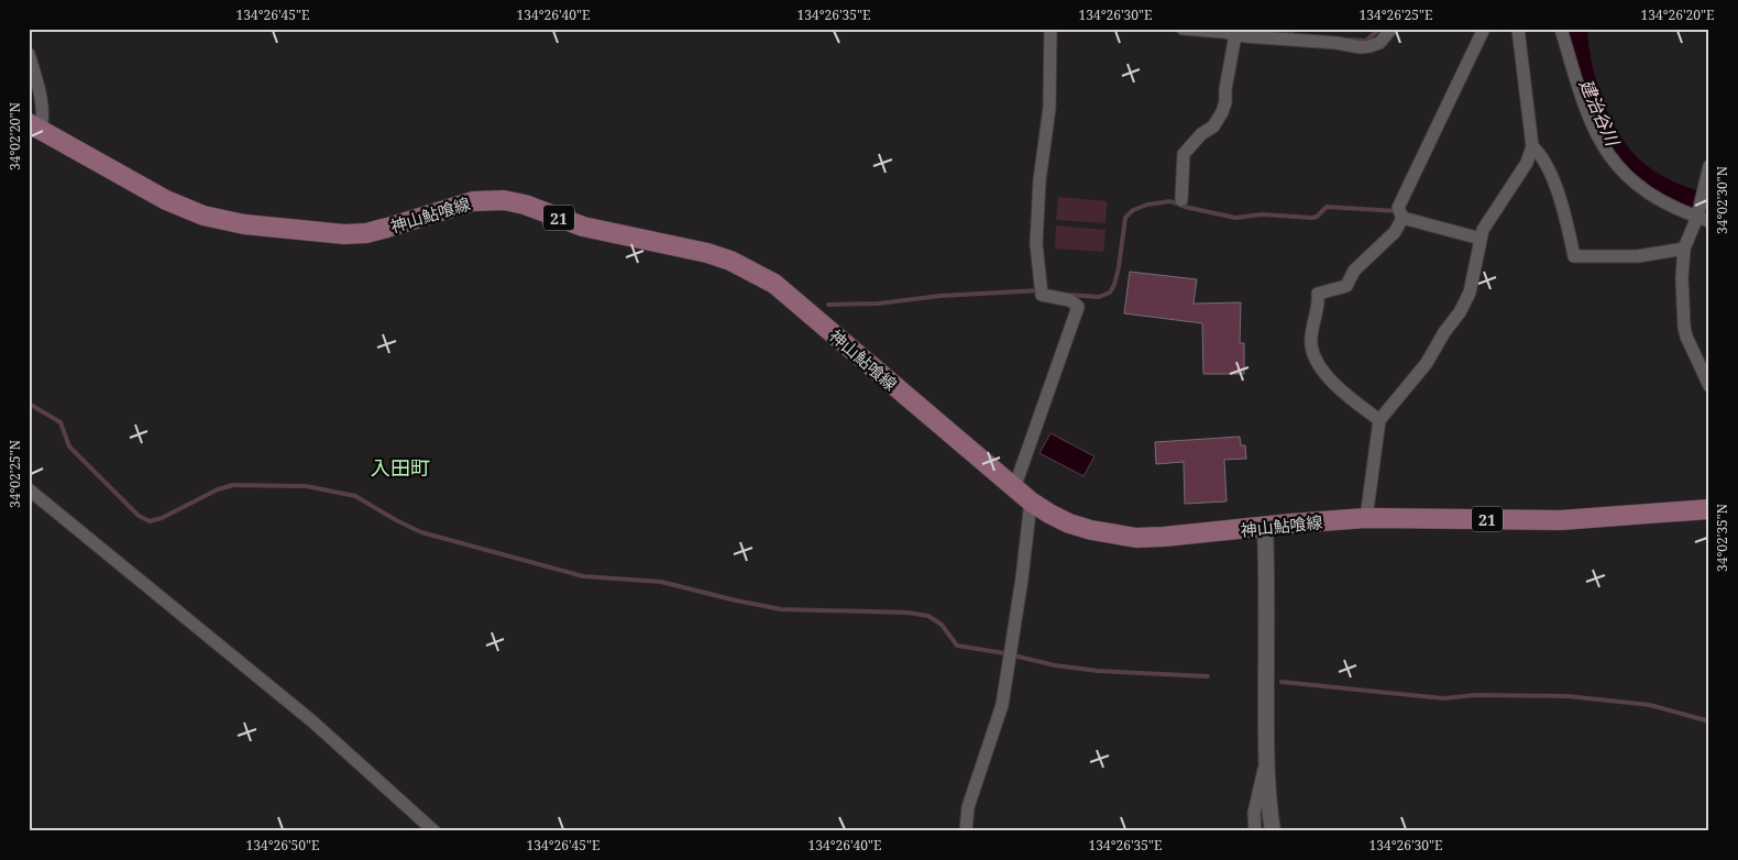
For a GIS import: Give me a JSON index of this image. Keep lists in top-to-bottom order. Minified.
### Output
{"streets":{"main road":["神山鮎喰線","21"]},"districts":["入田町"],"water":["建治谷川"],"coordinates":["134°26'45\"E","134°26'40\"E","134°26'35\"E","134°26'30\"E","134°26'25\"E","134°26'20\"E","34°02'20\"N","34°02'30\"N","34°02'25\"N","34°02'35\"N","134°26'50\"E"]}
